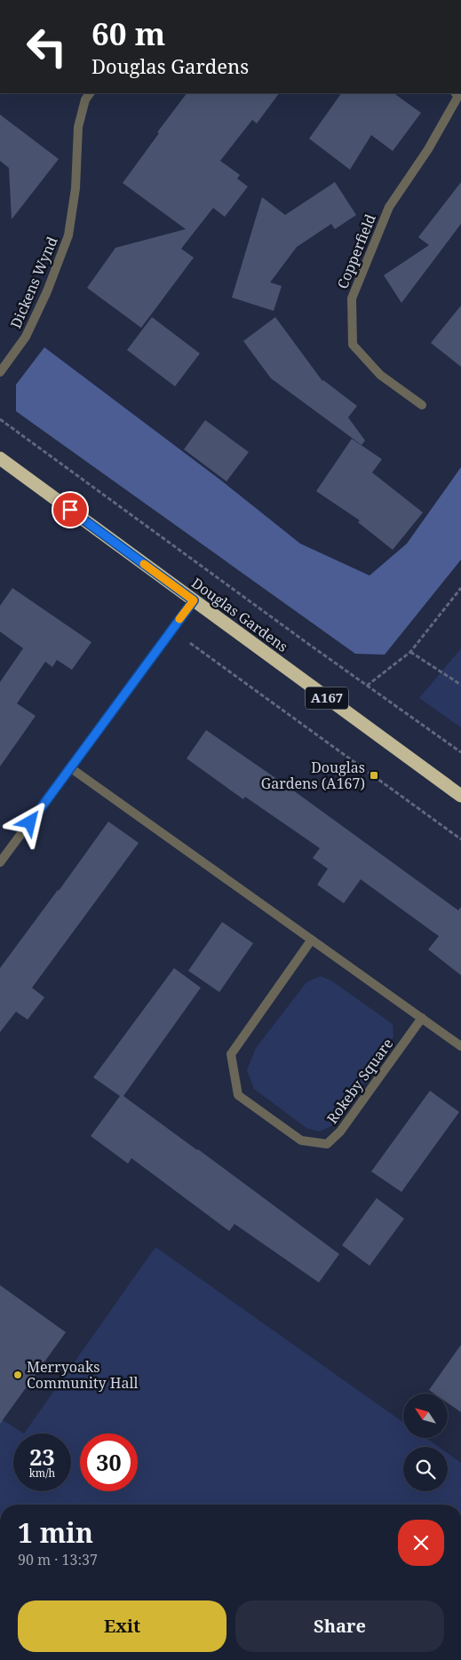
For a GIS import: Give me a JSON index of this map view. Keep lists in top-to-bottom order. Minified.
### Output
{"streets":{"highway":["Douglas Gardens","A167"],"street":["Copperfield","Dickens Wynd","Rokeby Square"]},"places":{"transit":["Douglas Gardens (A167)"],"other":["Merryoaks Community Hall"]},"north":"top left","page":{"turn":["60 m","Douglas Gardens"],"speed":"23 km/h","limit":"30","heading":["1 min","90 m · 13:37"],"buttons":["Exit","Share"]}}
